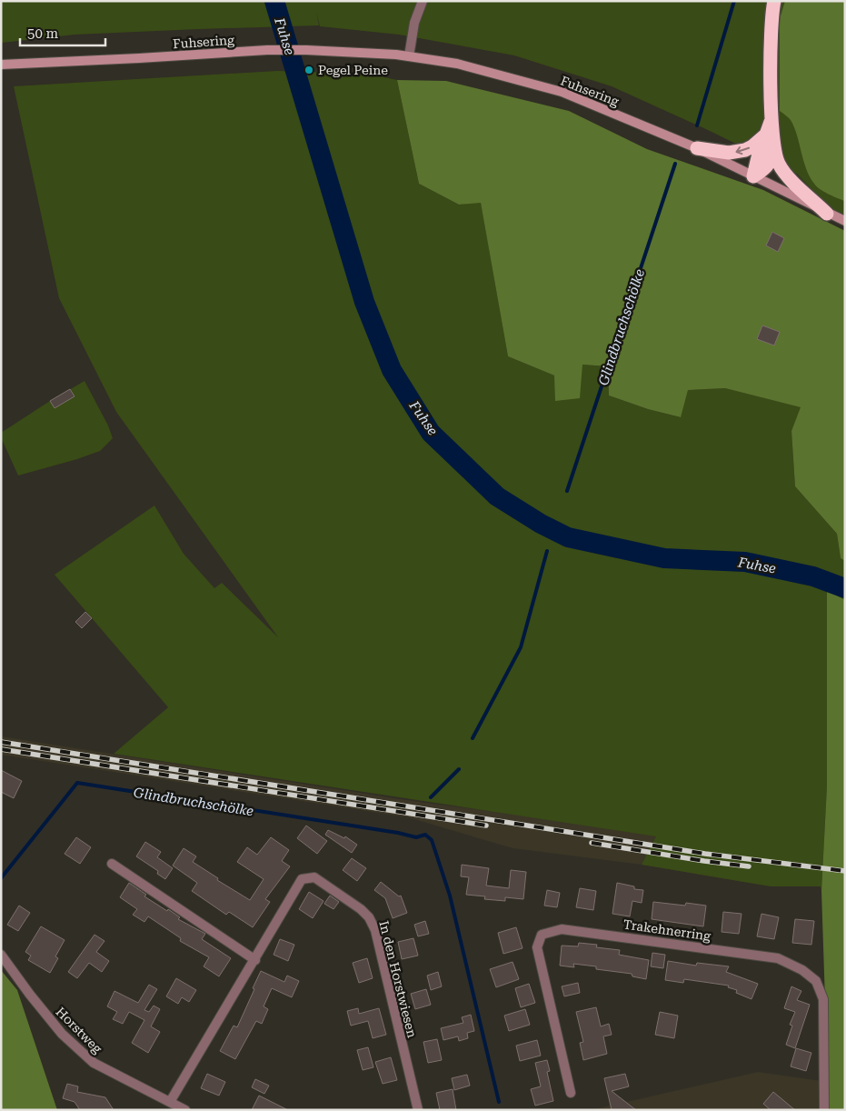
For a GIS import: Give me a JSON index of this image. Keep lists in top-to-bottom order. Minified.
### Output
{"streets":{"main road":["Fuhsering"],"street":["Trakehnerring","In den Horstwiesen","Horstweg"]},"crossings":[["In den Horstwiesen","Horstweg"]],"water":["Fuhse","Glindbruchschölke"],"places":["Pegel Peine"],"scale_bar":"50 m"}
